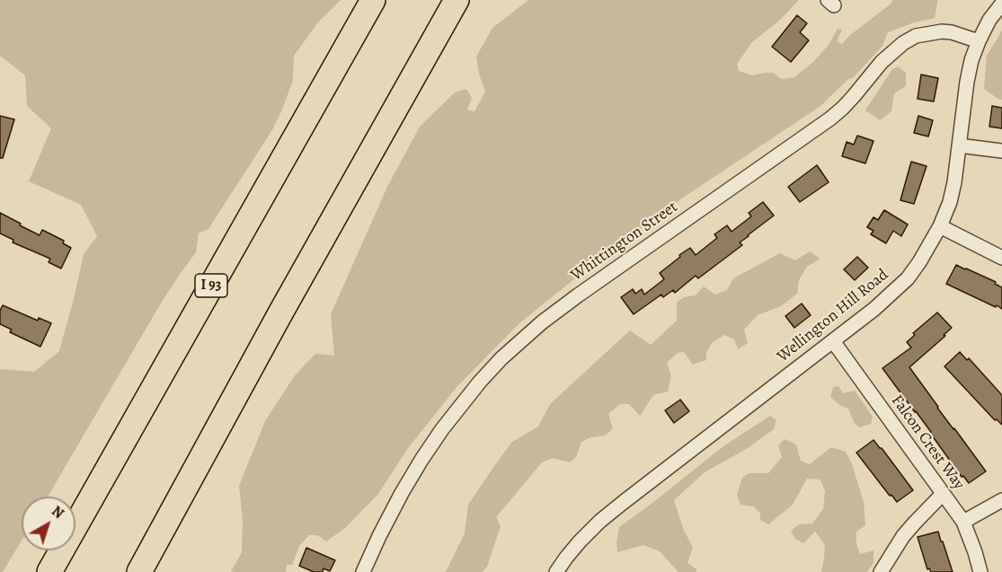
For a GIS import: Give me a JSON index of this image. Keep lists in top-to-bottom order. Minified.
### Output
{"streets":{"highway":["I 93"],"street":["Whittington Street","Wellington Hill Road","Falcon Crest Way"]},"crossings":[["Whittington Street","Wellington Hill Road"],["Wellington Hill Road","Falcon Crest Way"]],"north":"top right"}
